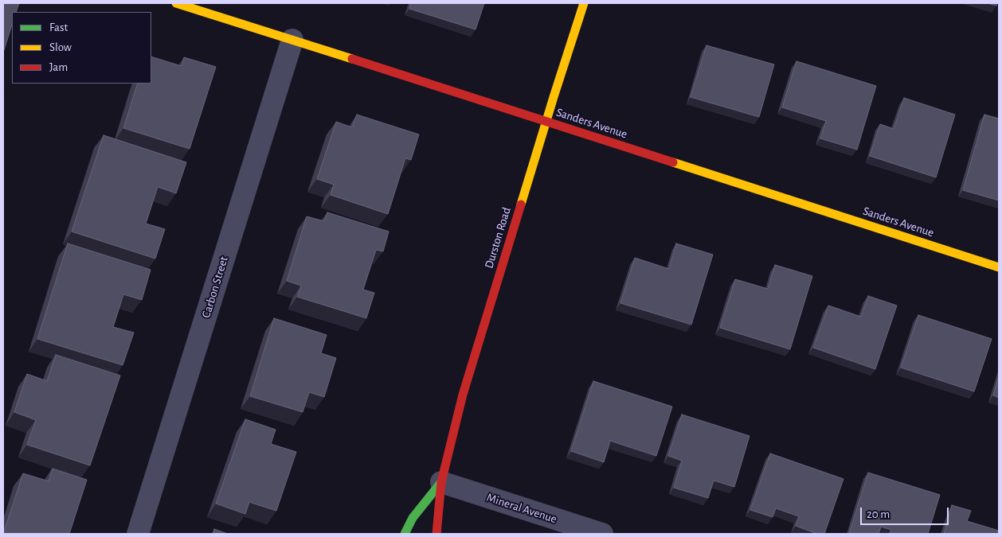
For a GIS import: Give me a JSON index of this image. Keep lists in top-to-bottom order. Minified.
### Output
{"streets":{"street":["Sanders Avenue","Durston Road","Carbon Street","Mineral Avenue"]},"crossings":[["Sanders Avenue","Durston Road"],["Sanders Avenue","Carbon Street"],["Durston Road","Mineral Avenue"]],"legend":["Fast","Slow","Jam"],"scale_bar":"20 m"}
